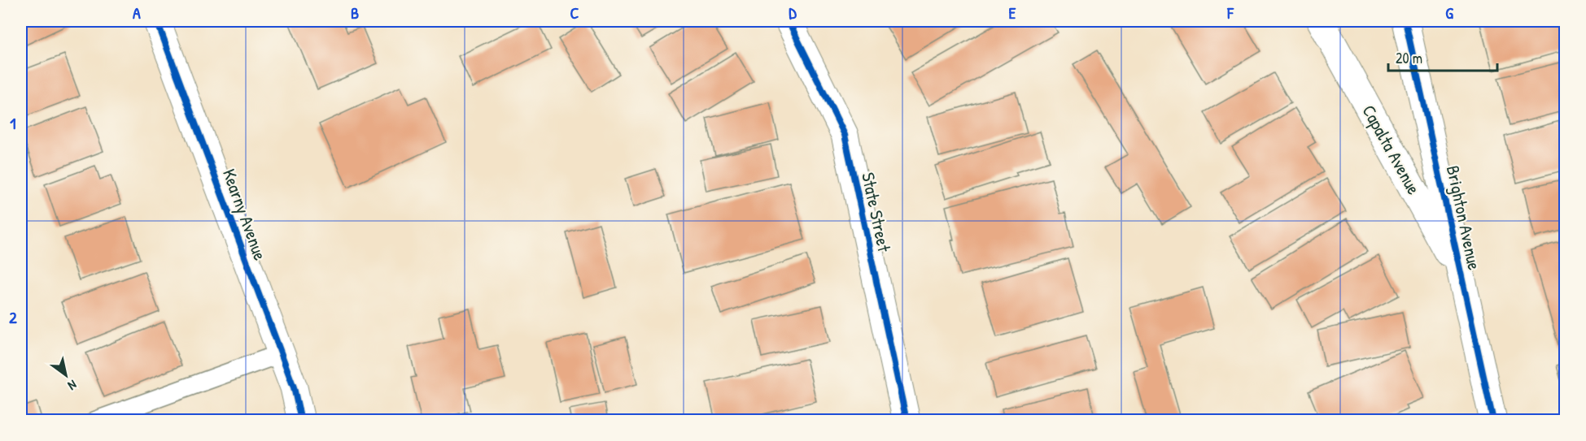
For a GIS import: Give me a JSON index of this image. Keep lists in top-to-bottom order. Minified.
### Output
{"streets":{"street":["Capalta Avenue","State Street","Kearny Avenue","Brighton Avenue"]},"crossings":[["Capalta Avenue","Brighton Avenue"]],"scale_bar":"20 m","north":"bottom right","grid":{"columns":["A","B","C","D","E","F","G"],"rows":["1","2"]}}
